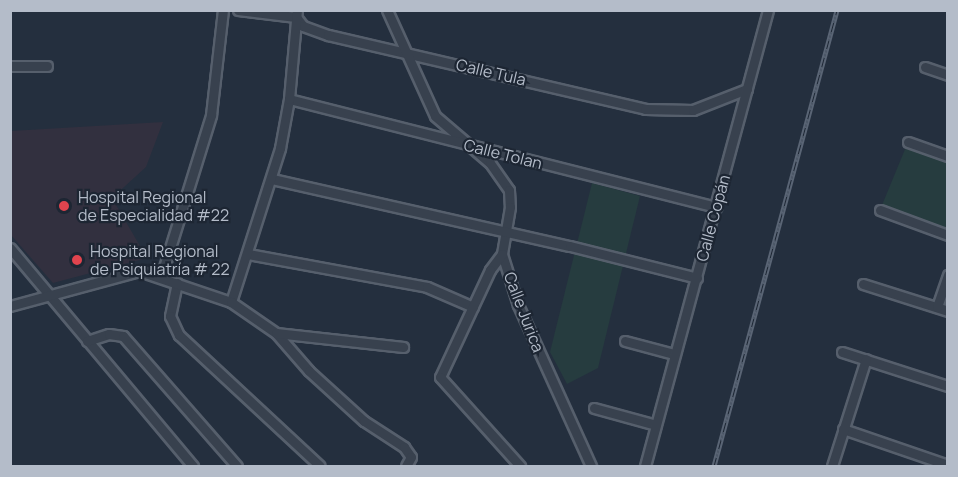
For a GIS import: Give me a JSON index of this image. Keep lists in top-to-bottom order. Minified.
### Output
{"streets":{"street":["Calle Tula","Calle Tolan","Calle Copán","Calle Jurica"]},"crossings":[["Calle Tula","Calle Copán"],["Calle Tula","Calle Jurica"],["Calle Tolan","Calle Copán"],["Calle Tolan","Calle Jurica"]],"places":["Hospital Regional de Especialidad #22","Hospital Regional de Psiquiatría # 22"]}
